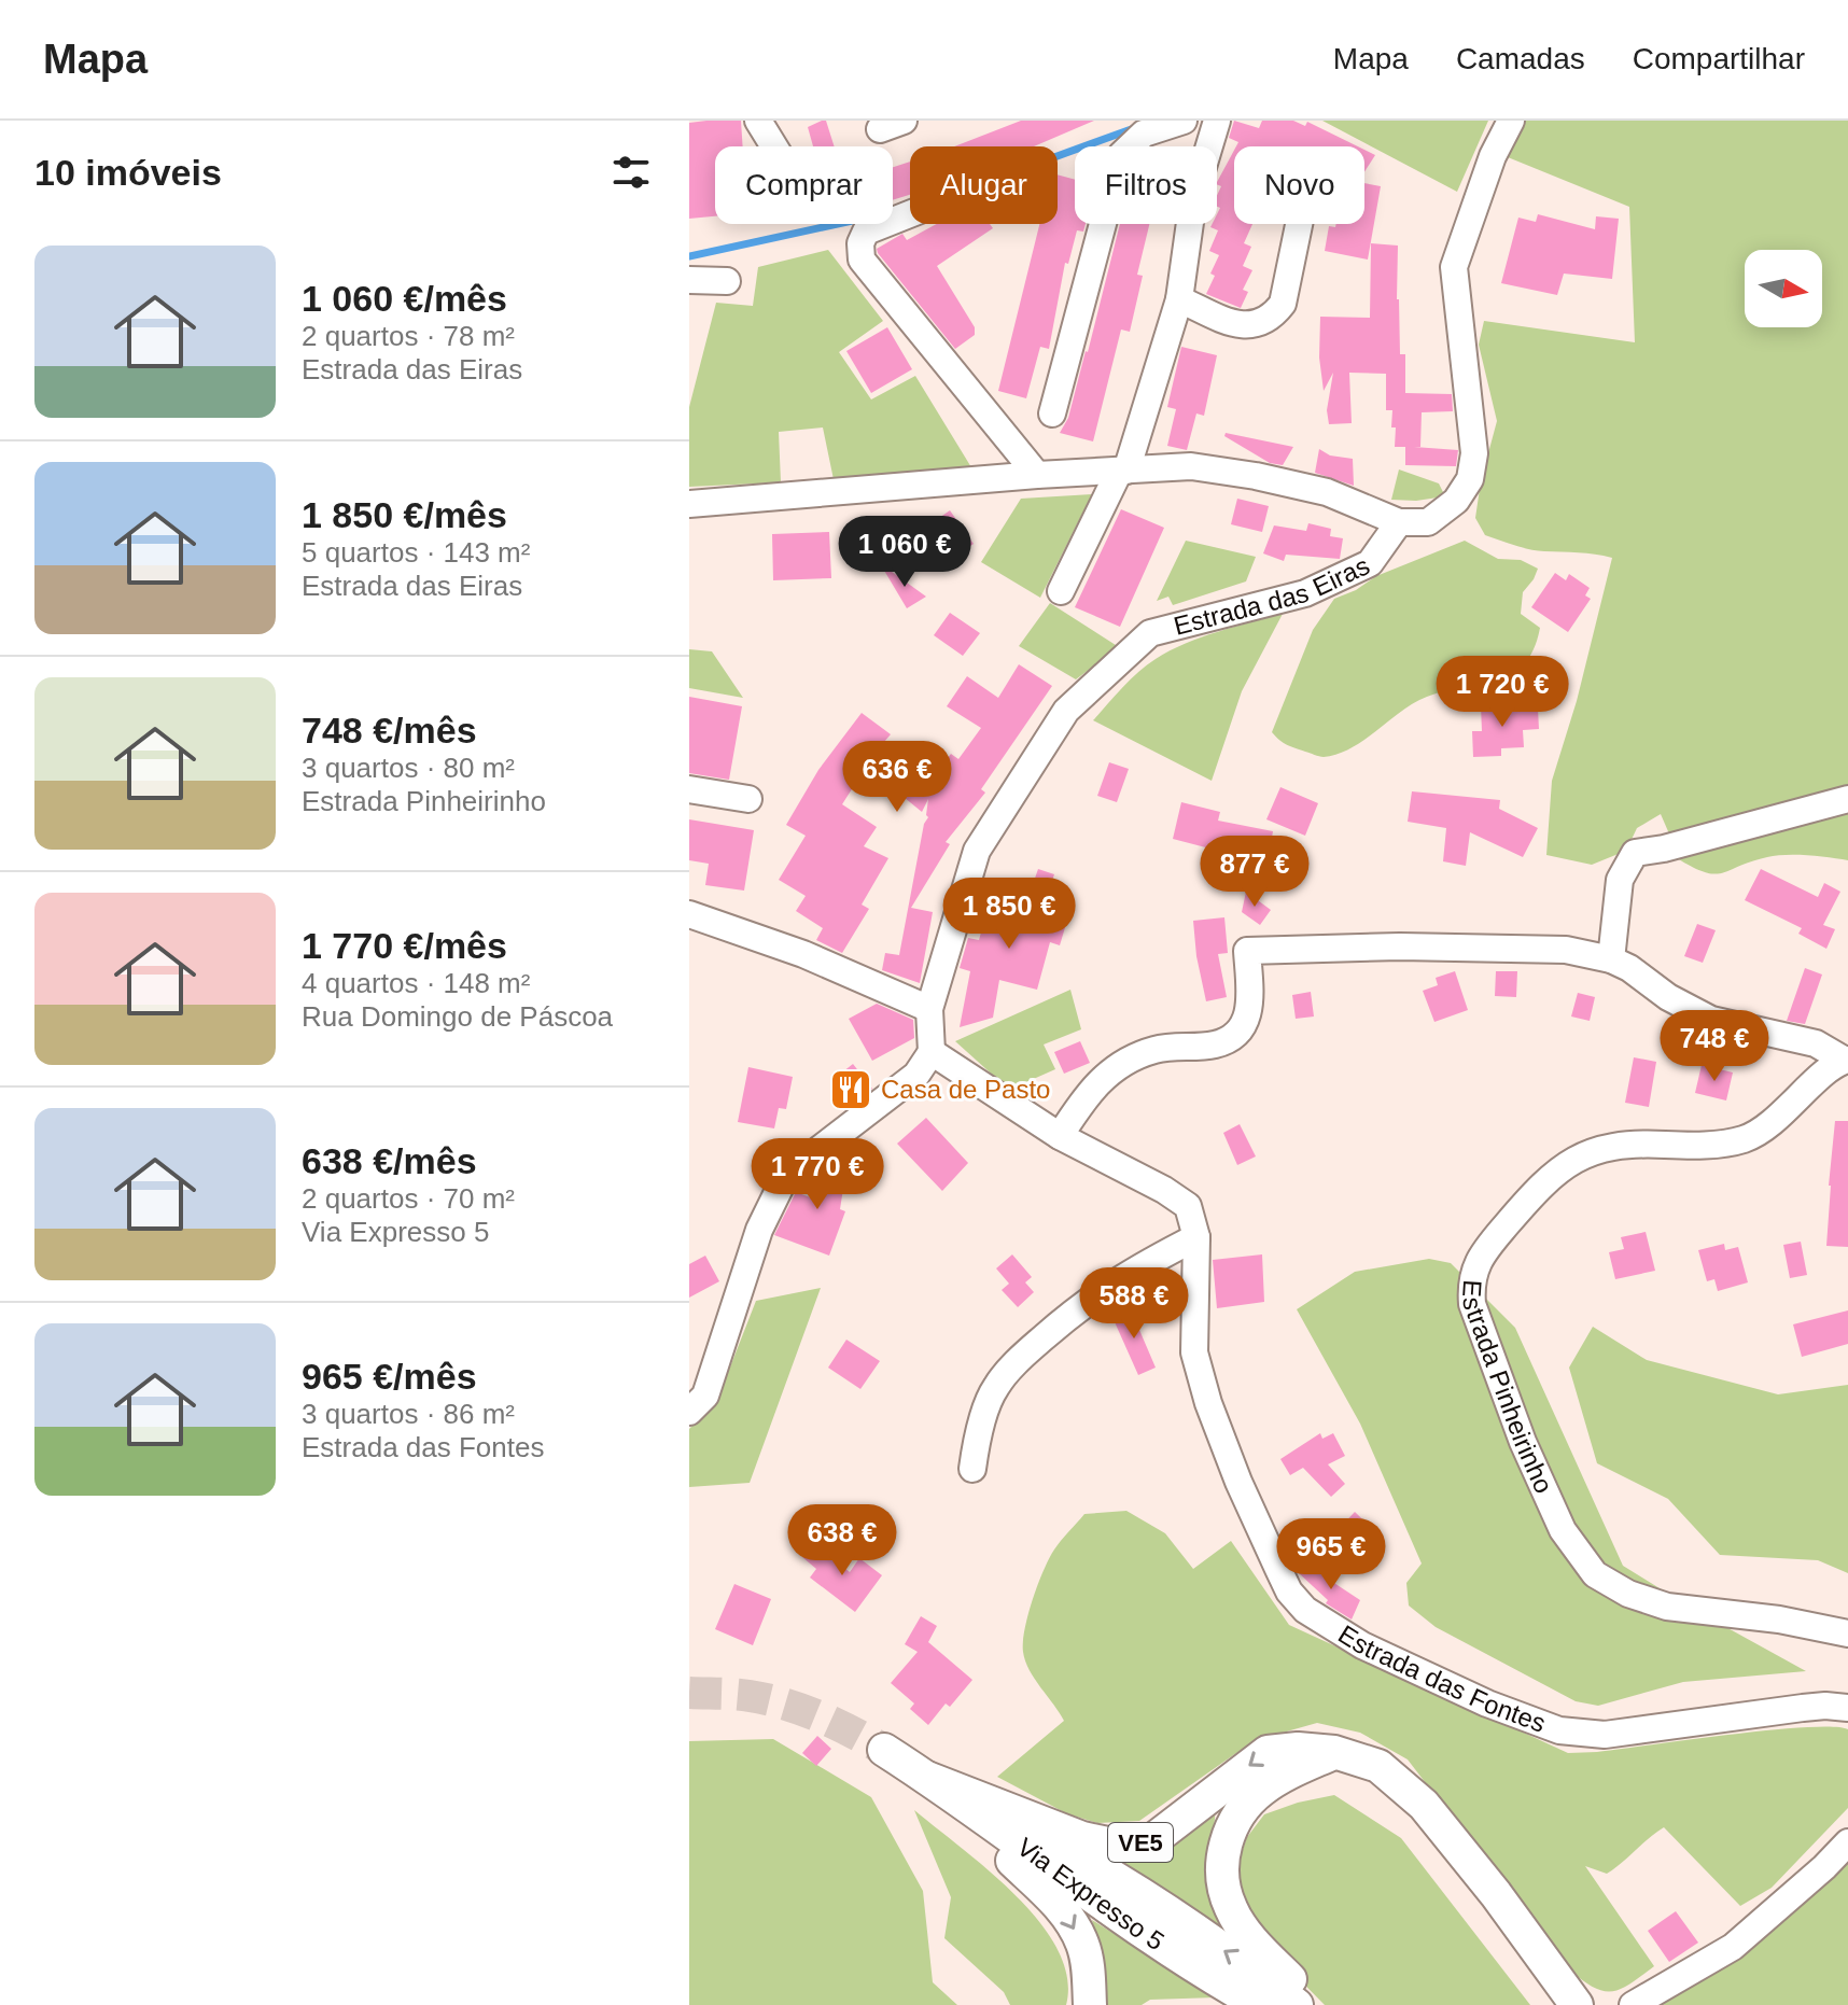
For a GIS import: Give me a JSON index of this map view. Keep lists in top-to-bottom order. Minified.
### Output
{"streets":{"main road":["VE5","Via Expresso 5"],"street":["Estrada das Eiras","Estrada Pinheirinho","Estrada das Fontes"]},"crossings":[["Estrada das Eiras","Estrada das Fontes"],["Estrada Pinheirinho","Estrada das Fontes"],["VE5","Via Expresso 5"]],"places":{"restaurant":["Casa de Pasto"]},"north":"right","page":{"header":"Mapa","nav":["Mapa","Camadas","Compartilhar"],"heading":"10 imóveis","chip":["Comprar","Alugar","Filtros","Novo"],"list":[{"name":"1 060 €/mês","note":"2 quartos · 78 m² · Estrada das Eiras"},{"name":"1 850 €/mês","note":"5 quartos · 143 m² · Estrada das Eiras"},{"name":"748 €/mês","note":"3 quartos · 80 m² · Estrada Pinheirinho"},{"name":"1 770 €/mês","note":"4 quartos · 148 m² · Rua Domingo de Páscoa"},{"name":"638 €/mês","note":"2 quartos · 70 m² · Via Expresso 5"},{"name":"965 €/mês","note":"3 quartos · 86 m² · Estrada das Fontes"}],"price":["1 060 €","1 720 €","636 €","877 €","1 850 €","748 €","1 770 €","588 €","638 €","965 €"]}}
